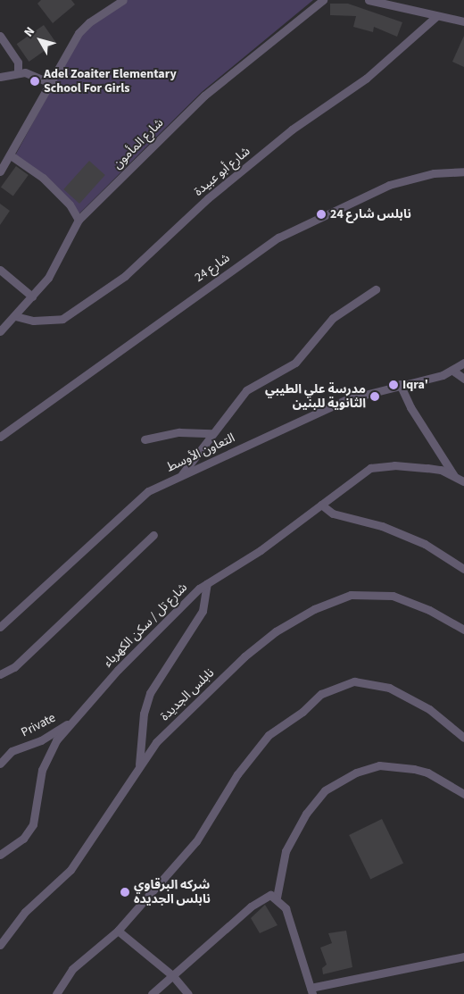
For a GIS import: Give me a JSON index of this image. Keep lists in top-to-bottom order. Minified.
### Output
{"streets":{"street":["شارع المأمون","شارع أبو عبيدة","شارع 24","التعاون الأوسط","شارع تل / سكن الكهرباء","نابلس الجديدة","Private"]},"crossings":[["شارع المأمون","شارع أبو عبيدة"]],"places":["Adel Zoaiter Elementary School For Girls","نابلس شارع 24","Iqra'","مدرسة علي الطيبي الثانوية للبنين","شركه البرقاوي نابلس الجديده"],"north":"top left"}
